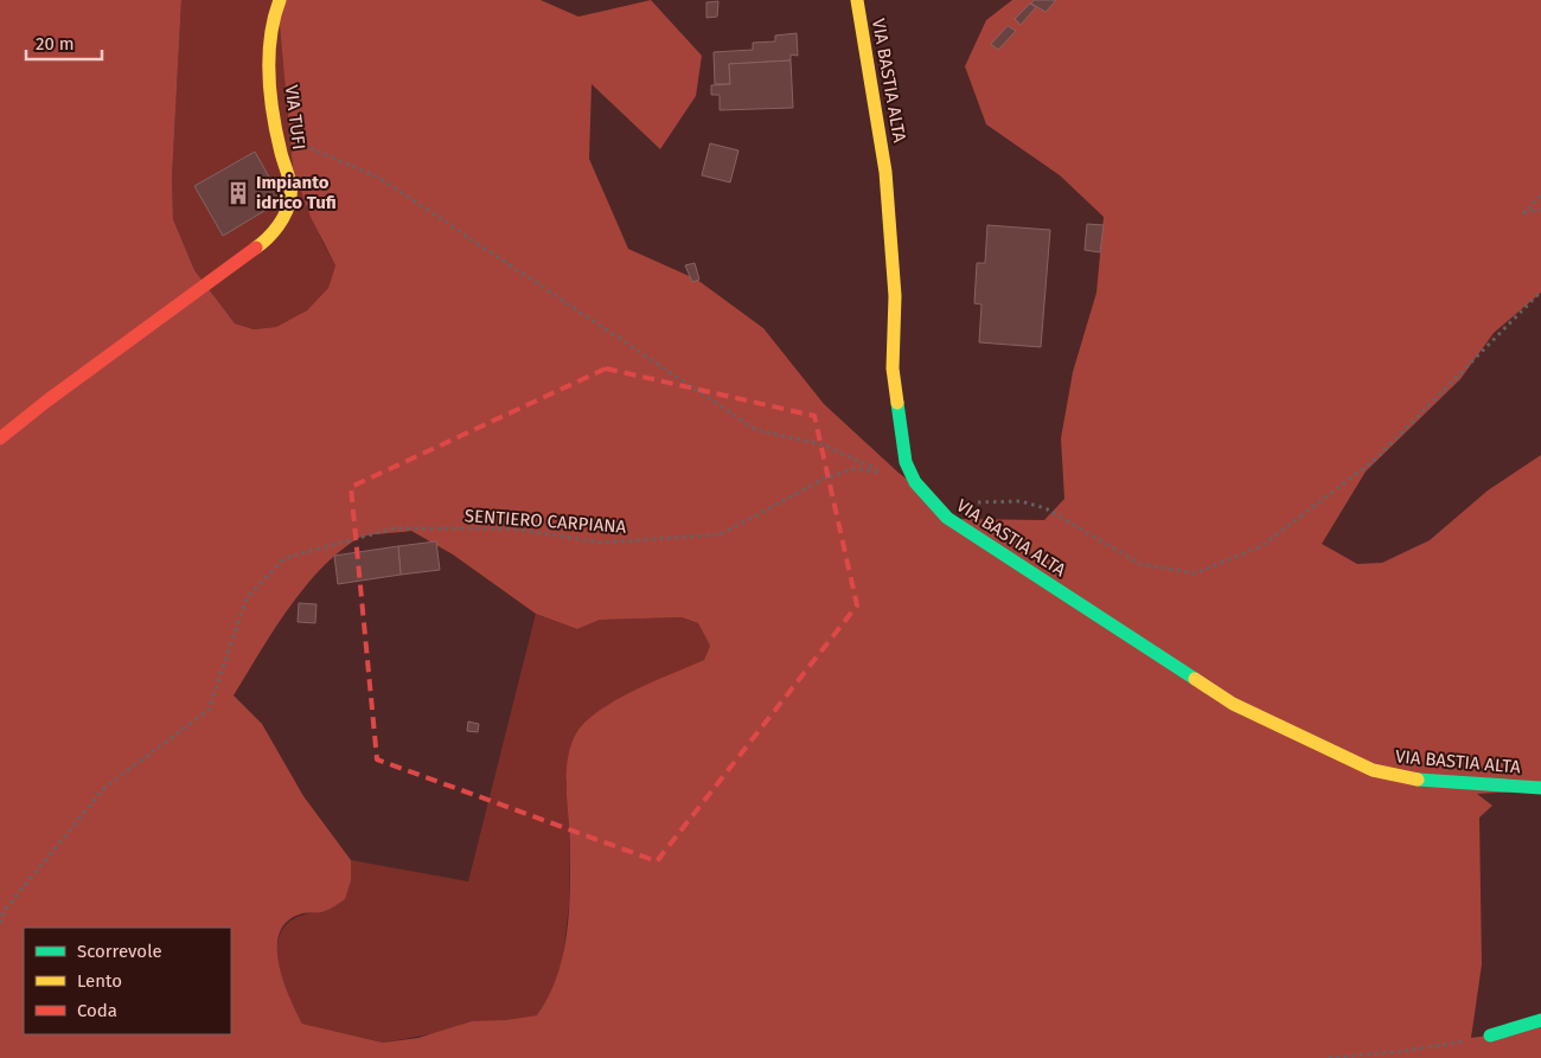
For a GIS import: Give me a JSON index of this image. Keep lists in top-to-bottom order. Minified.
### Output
{"streets":{"street":["VIA BASTIA ALTA","VIA TUFI"],"path":["SENTIERO CARPIANA"]},"crossings":[["VIA TUFI","SENTIERO CARPIANA"]],"places":{"building":["Impianto idrico Tufi"]},"legend":["Scorrevole","Lento","Coda"],"scale_bar":"20 m"}
